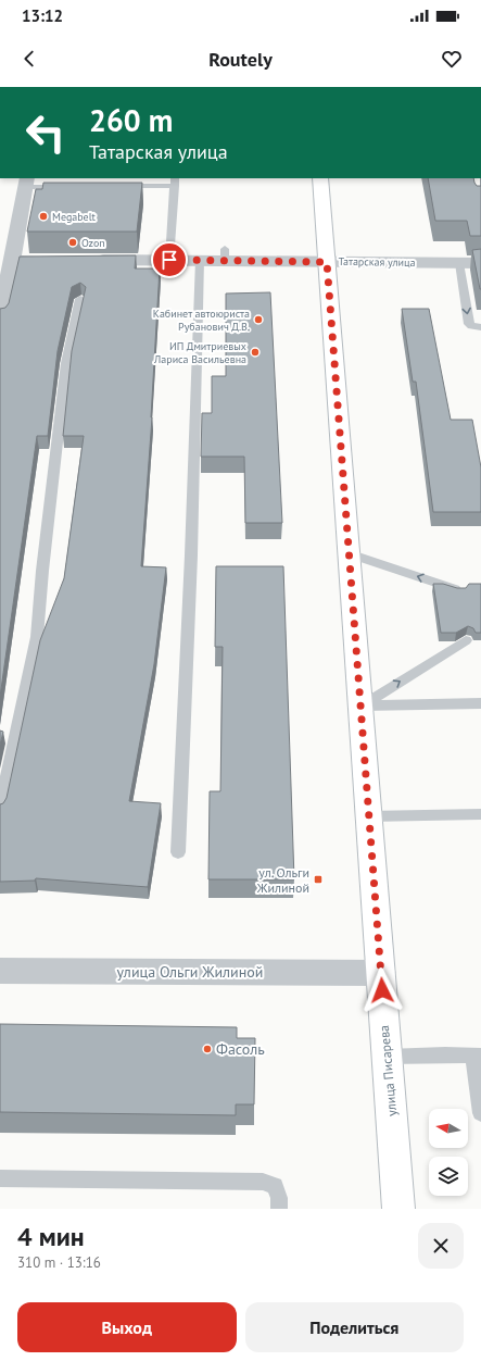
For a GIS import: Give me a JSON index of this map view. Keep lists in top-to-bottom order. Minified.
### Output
{"streets":{"main road":["улица Писарева"],"street":["Татарская улица","улица Ольги Жилиной"]},"crossings":[["Татарская улица","улица Писарева"],["улица Ольги Жилиной","улица Писарева"]],"places":{"other":["Megabelt","Ozon","Кабинет автоюриста Рубанович Д.В.","ИП Дмитриевых Лариса Васильевна","Фасоль"],"transit":["ул. Ольги Жилиной"]},"north":"left","page":{"status":"13:12","header":"Routely","turn":["260 m","Татарская улица"],"heading":["4 мин","310 m · 13:16"],"buttons":["Выход","Поделиться"]}}
